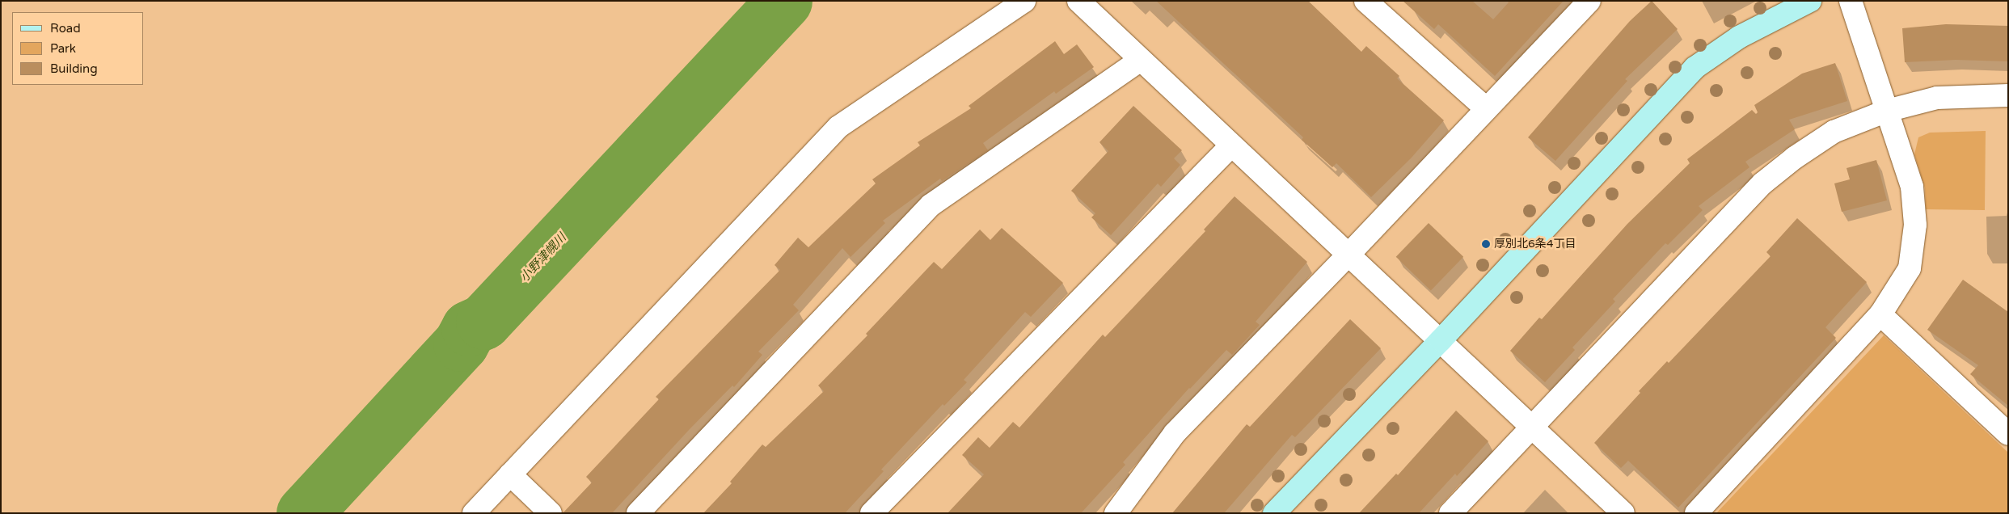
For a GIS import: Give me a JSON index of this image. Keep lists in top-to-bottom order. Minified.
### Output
{"water":["小野津幌川"],"places":["厚別北6条4丁目"],"legend":["Road","Park","Building"]}
